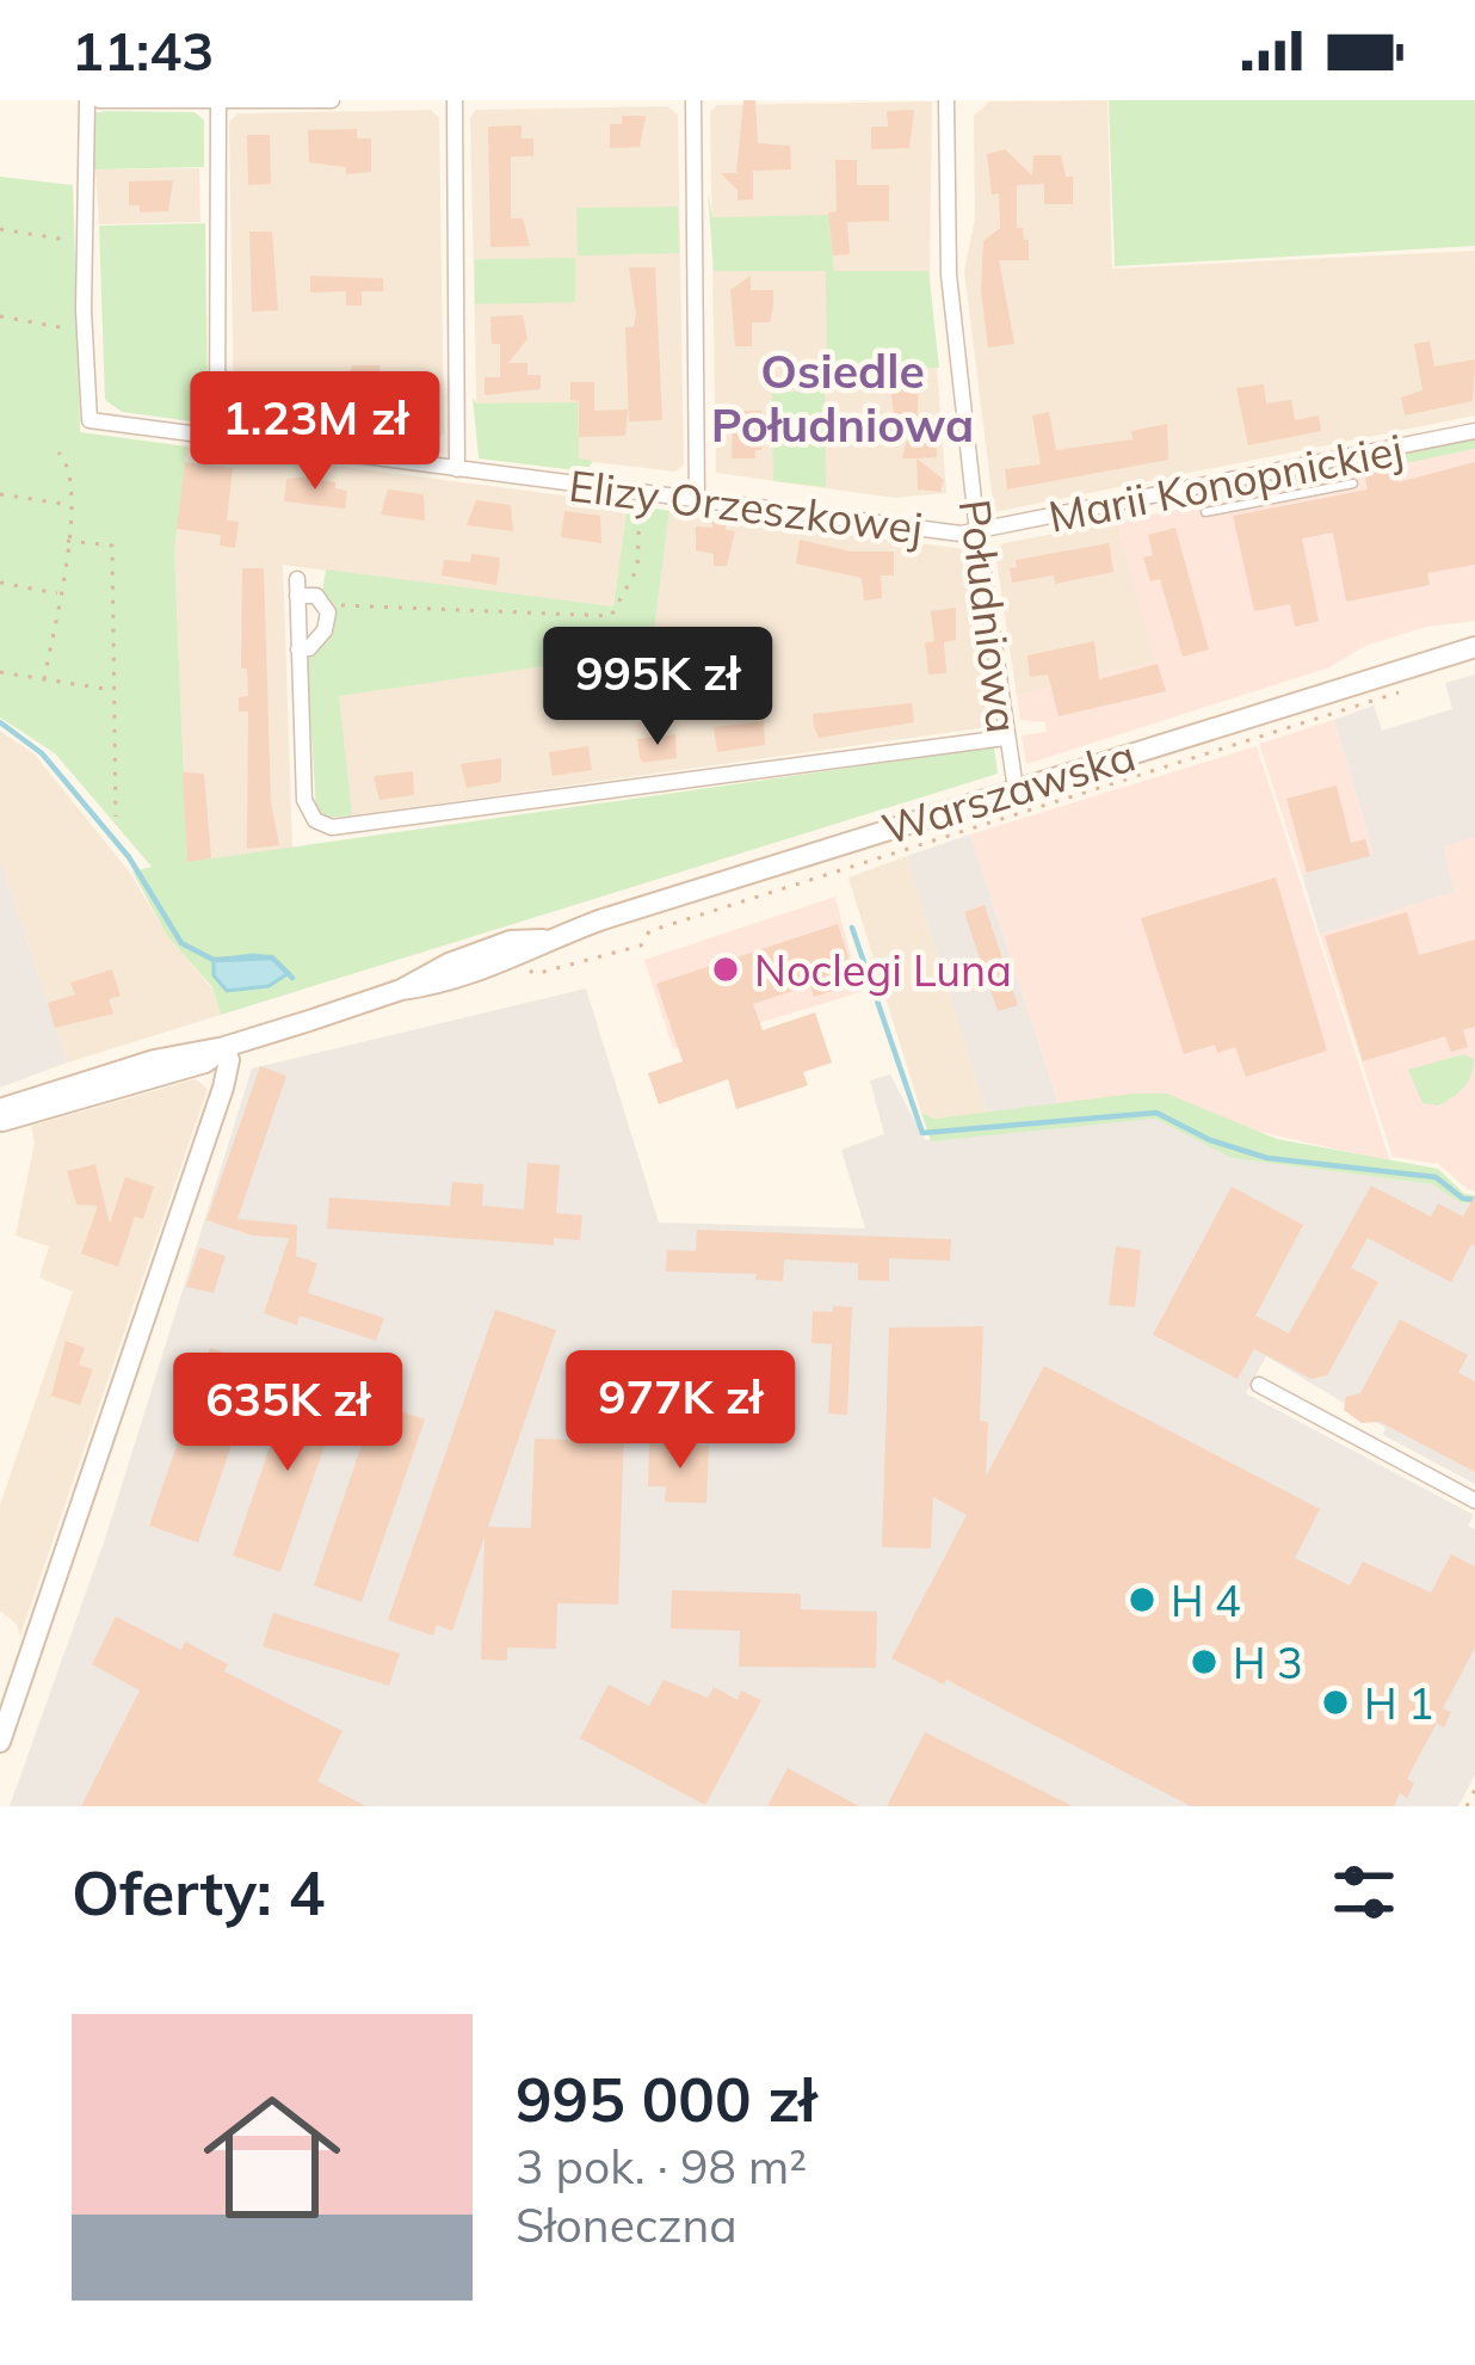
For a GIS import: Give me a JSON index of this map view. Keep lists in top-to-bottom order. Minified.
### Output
{"streets":{"main road":["Warszawska"],"street":["Marii Konopnickiej","Elizy Orzeszkowej","Południowa"]},"crossings":[["Marii Konopnickiej","Elizy Orzeszkowej"],["Marii Konopnickiej","Południowa"],["Elizy Orzeszkowej","Południowa"],["Południowa","Warszawska"]],"districts":["Osiedle Południowa"],"places":["Noclegi Luna","H 4","H 3","H 1"],"page":{"status":"11:43","price":["1.23M zł","995K zł","977K zł","635K zł"],"heading":"Oferty: 4","list":[{"name":"995 000 zł","note":"3 pok. · 98 m² · Słoneczna"}]}}
